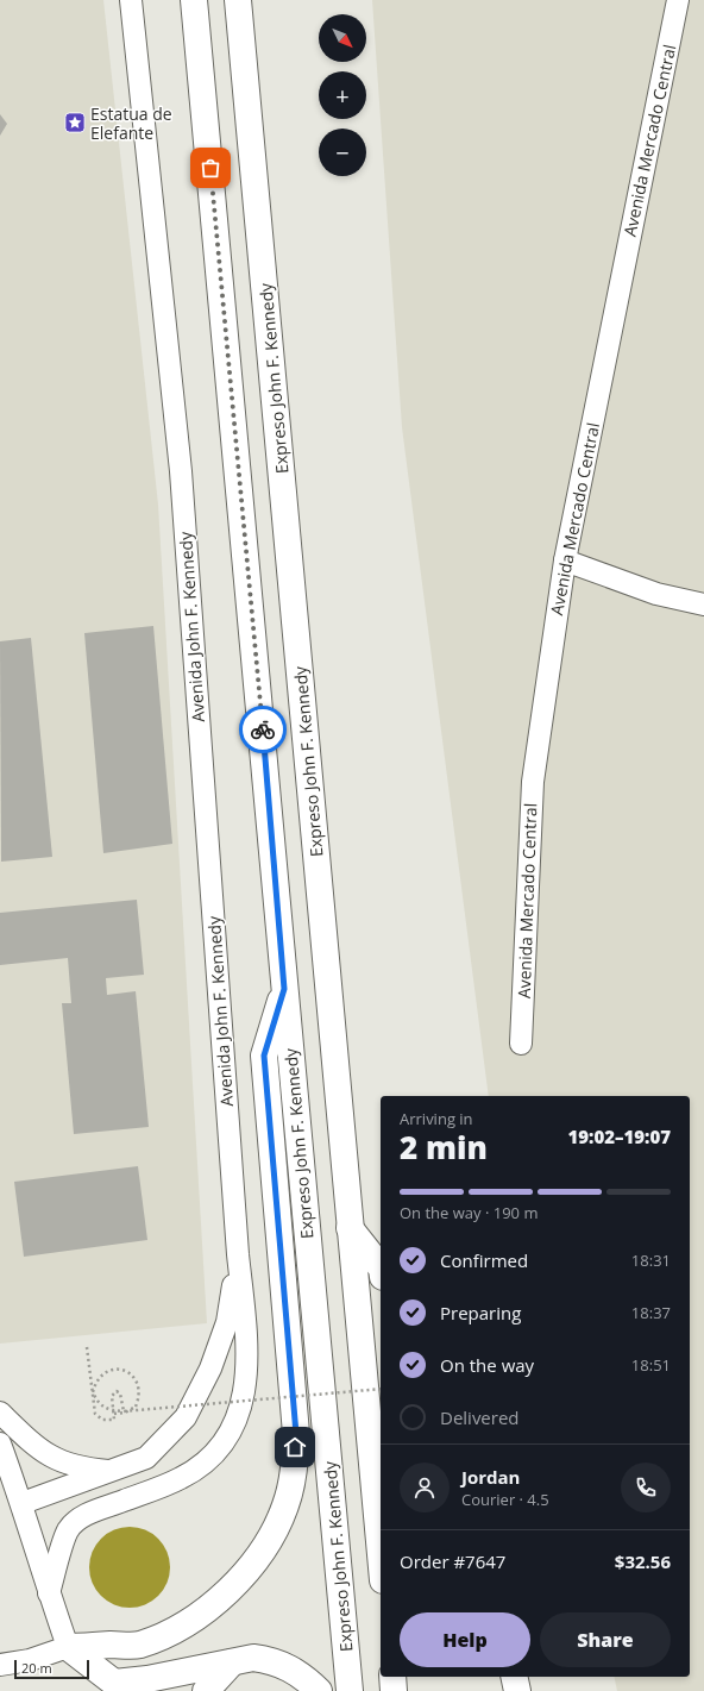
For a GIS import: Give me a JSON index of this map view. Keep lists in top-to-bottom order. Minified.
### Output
{"streets":{"highway":["Expreso John F. Kennedy"],"street":["Avenida Mercado Central","Avenida John F. Kennedy"]},"places":{"place":["Estatua de Elefante"]},"scale_bar":"20 m","north":"bottom right","page":{"map_buttons":["+","−"],"heading":["2 min","Arriving in","19:02–19:07"],"panel":["Jordan","Courier · 4.5","Order #7647","$32.56"],"bar":"On the way · 190 m","list":[["Confirmed","18:31"],["Preparing","18:37"],["On the way","18:51"],"Delivered"],"buttons":["Help","Share"],"scale":"20 m"}}
